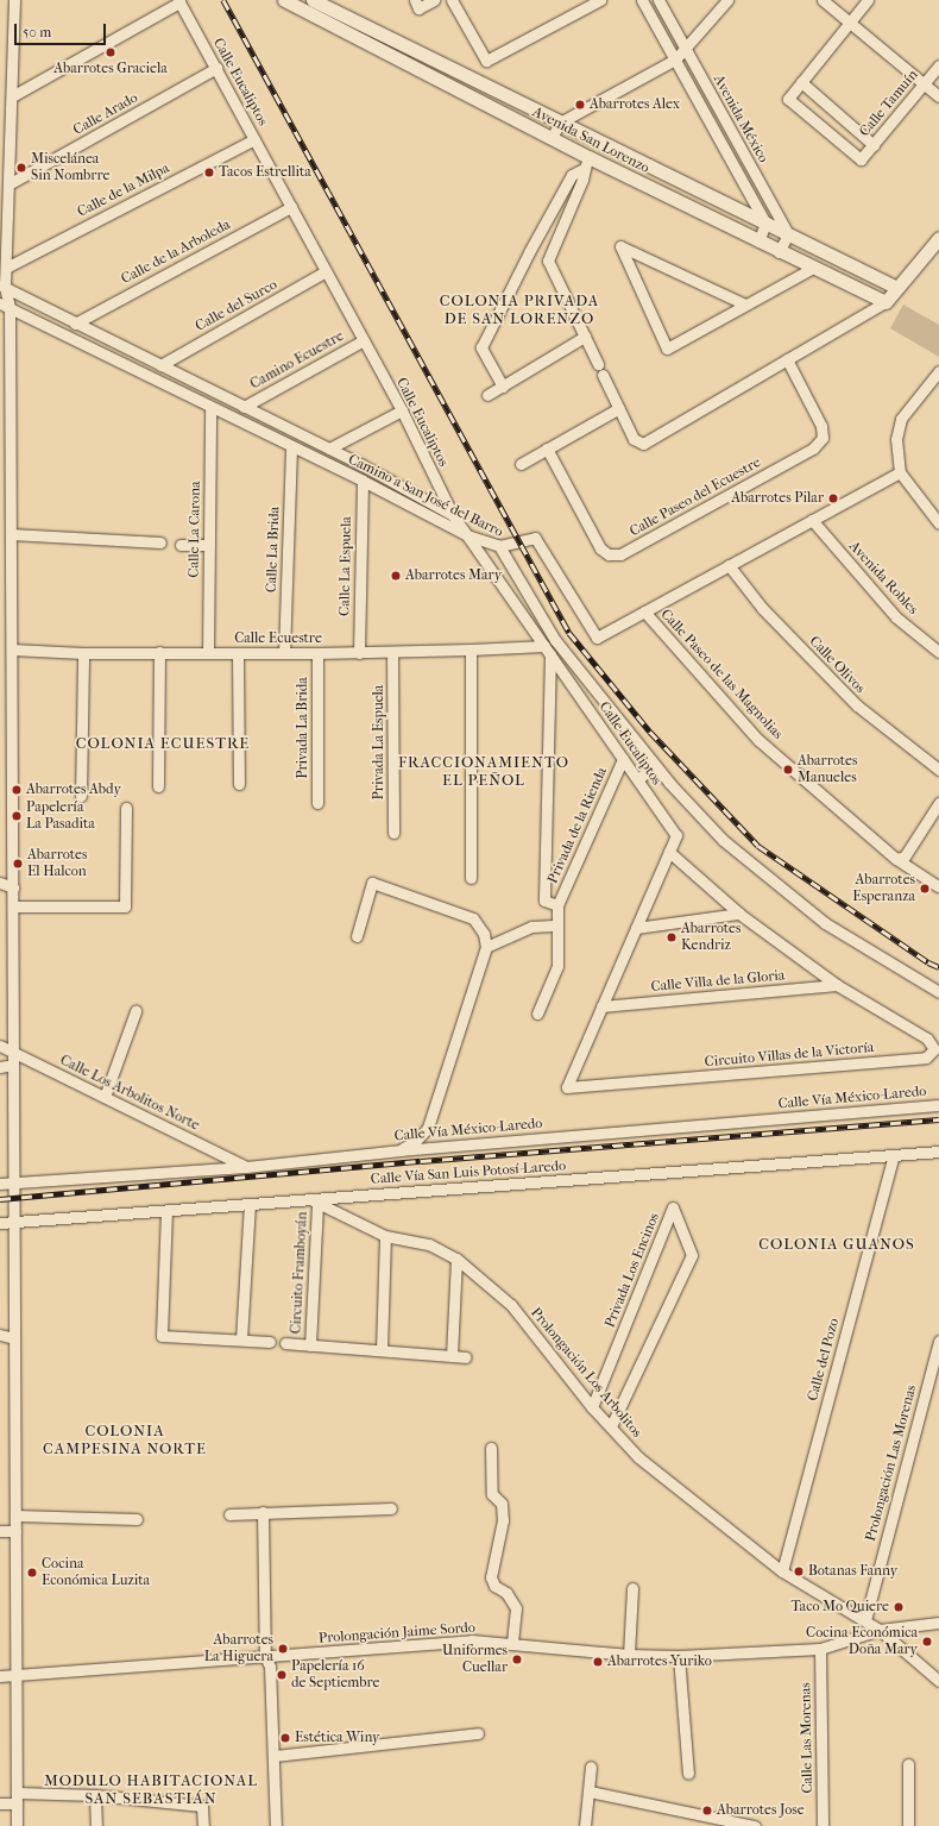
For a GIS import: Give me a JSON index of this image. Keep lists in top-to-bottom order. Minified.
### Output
{"streets":{"street":["Calle Eucaliptos","Calle Tamuín","Calle Arado","Avenida México","Avenida San Lorenzo","Calle de la Milpa","Calle de la Arboleda","Calle del Surco","Camino Ecuestre","Camino a San José del Barro","Calle Paseo del Ecuestre","Calle La Carona","Calle La Brida","Calle La Espuela","Avenida Robles","Calle Ecuestre","Calle Olivos","Calle Paseo de las Magnolias","Privada La Brida","Privada La Espuela","Privada de la Rienda","Calle Villa de la Gloria","Circuito Villas de la Victoría","Calle Los Arbolitos Norte","Calle Vía México-Laredo","Calle Vía San Luis Potosí-Laredo","Privada Los Encinos","Circuito Framboyán","Calle del Pozo","Prolongación Los Arbolitos","Prolongación Las Morenas","Prolongación Jaime Sordo","Calle Las Morenas"]},"crossings":[["Calle Eucaliptos","Calle Arado"],["Calle Eucaliptos","Calle de la Milpa"],["Calle Eucaliptos","Calle de la Arboleda"],["Calle Eucaliptos","Calle del Surco"],["Calle Eucaliptos","Camino Ecuestre"],["Calle Eucaliptos","Camino a San José del Barro"],["Calle Eucaliptos","Calle Ecuestre"],["Calle Eucaliptos","Privada de la Rienda"],["Calle Eucaliptos","Circuito Villas de la Victoría"],["Avenida México","Avenida San Lorenzo"],["Calle de la Arboleda","Camino a San José del Barro"],["Calle del Surco","Camino a San José del Barro"],["Camino Ecuestre","Camino a San José del Barro"],["Camino a San José del Barro","Calle La Carona"],["Camino a San José del Barro","Calle La Brida"],["Camino a San José del Barro","Calle La Espuela"],["Camino a San José del Barro","Calle Paseo de las Magnolias"],["Calle La Carona","Calle Ecuestre"],["Calle La Brida","Calle Ecuestre"],["Calle La Espuela","Calle Ecuestre"],["Avenida Robles","Calle Paseo de las Magnolias"],["Calle Ecuestre","Privada La Brida"],["Calle Ecuestre","Privada La Espuela"],["Calle Olivos","Calle Paseo de las Magnolias"],["Calle Villa de la Gloria","Circuito Villas de la Victoría"],["Calle Los Arbolitos Norte","Calle Vía México-Laredo"],["Calle Vía San Luis Potosí-Laredo","Circuito Framboyán"],["Calle Vía San Luis Potosí-Laredo","Calle del Pozo"],["Calle Vía San Luis Potosí-Laredo","Prolongación Los Arbolitos"],["Privada Los Encinos","Prolongación Los Arbolitos"],["Circuito Framboyán","Prolongación Los Arbolitos"],["Calle del Pozo","Prolongación Los Arbolitos"],["Prolongación Los Arbolitos","Prolongación Las Morenas"],["Prolongación Los Arbolitos","Prolongación Jaime Sordo"],["Prolongación Jaime Sordo","Calle Las Morenas"]],"districts":["COLONIA PRIVADA DE SAN LORENZO","COLONIA ECUESTRE","FRACCIONAMIENTO EL PEÑOL","COLONIA GUANOS","COLONIA CAMPESINA NORTE","MODULO HABITACIONAL SAN SEBASTIÁN"],"places":["Abarrotes Graciela","Abarrotes Alex","Miscelánea Sin Nombrre","Tacos Estrellita","Abarrotes Pilar","Abarrotes Mary","Abarrotes Manueles","Abarrotes Abdy","Papelería La Pasadita","Abarrotes El Halcon","Abarrotes Esperanza","Abarrotes Kendriz","Botanas Fanny","Cocina Económica Luzita","Taco Mo Quiere","Cocina Económica Doña Mary","Abarrotes La Higuera","Uniformes Cuellar","Abarrotes Yuriko","Papelería 16 de Septiembre","Estética Winy","Abarrotes Jose"],"scale_bar":"50 m"}
